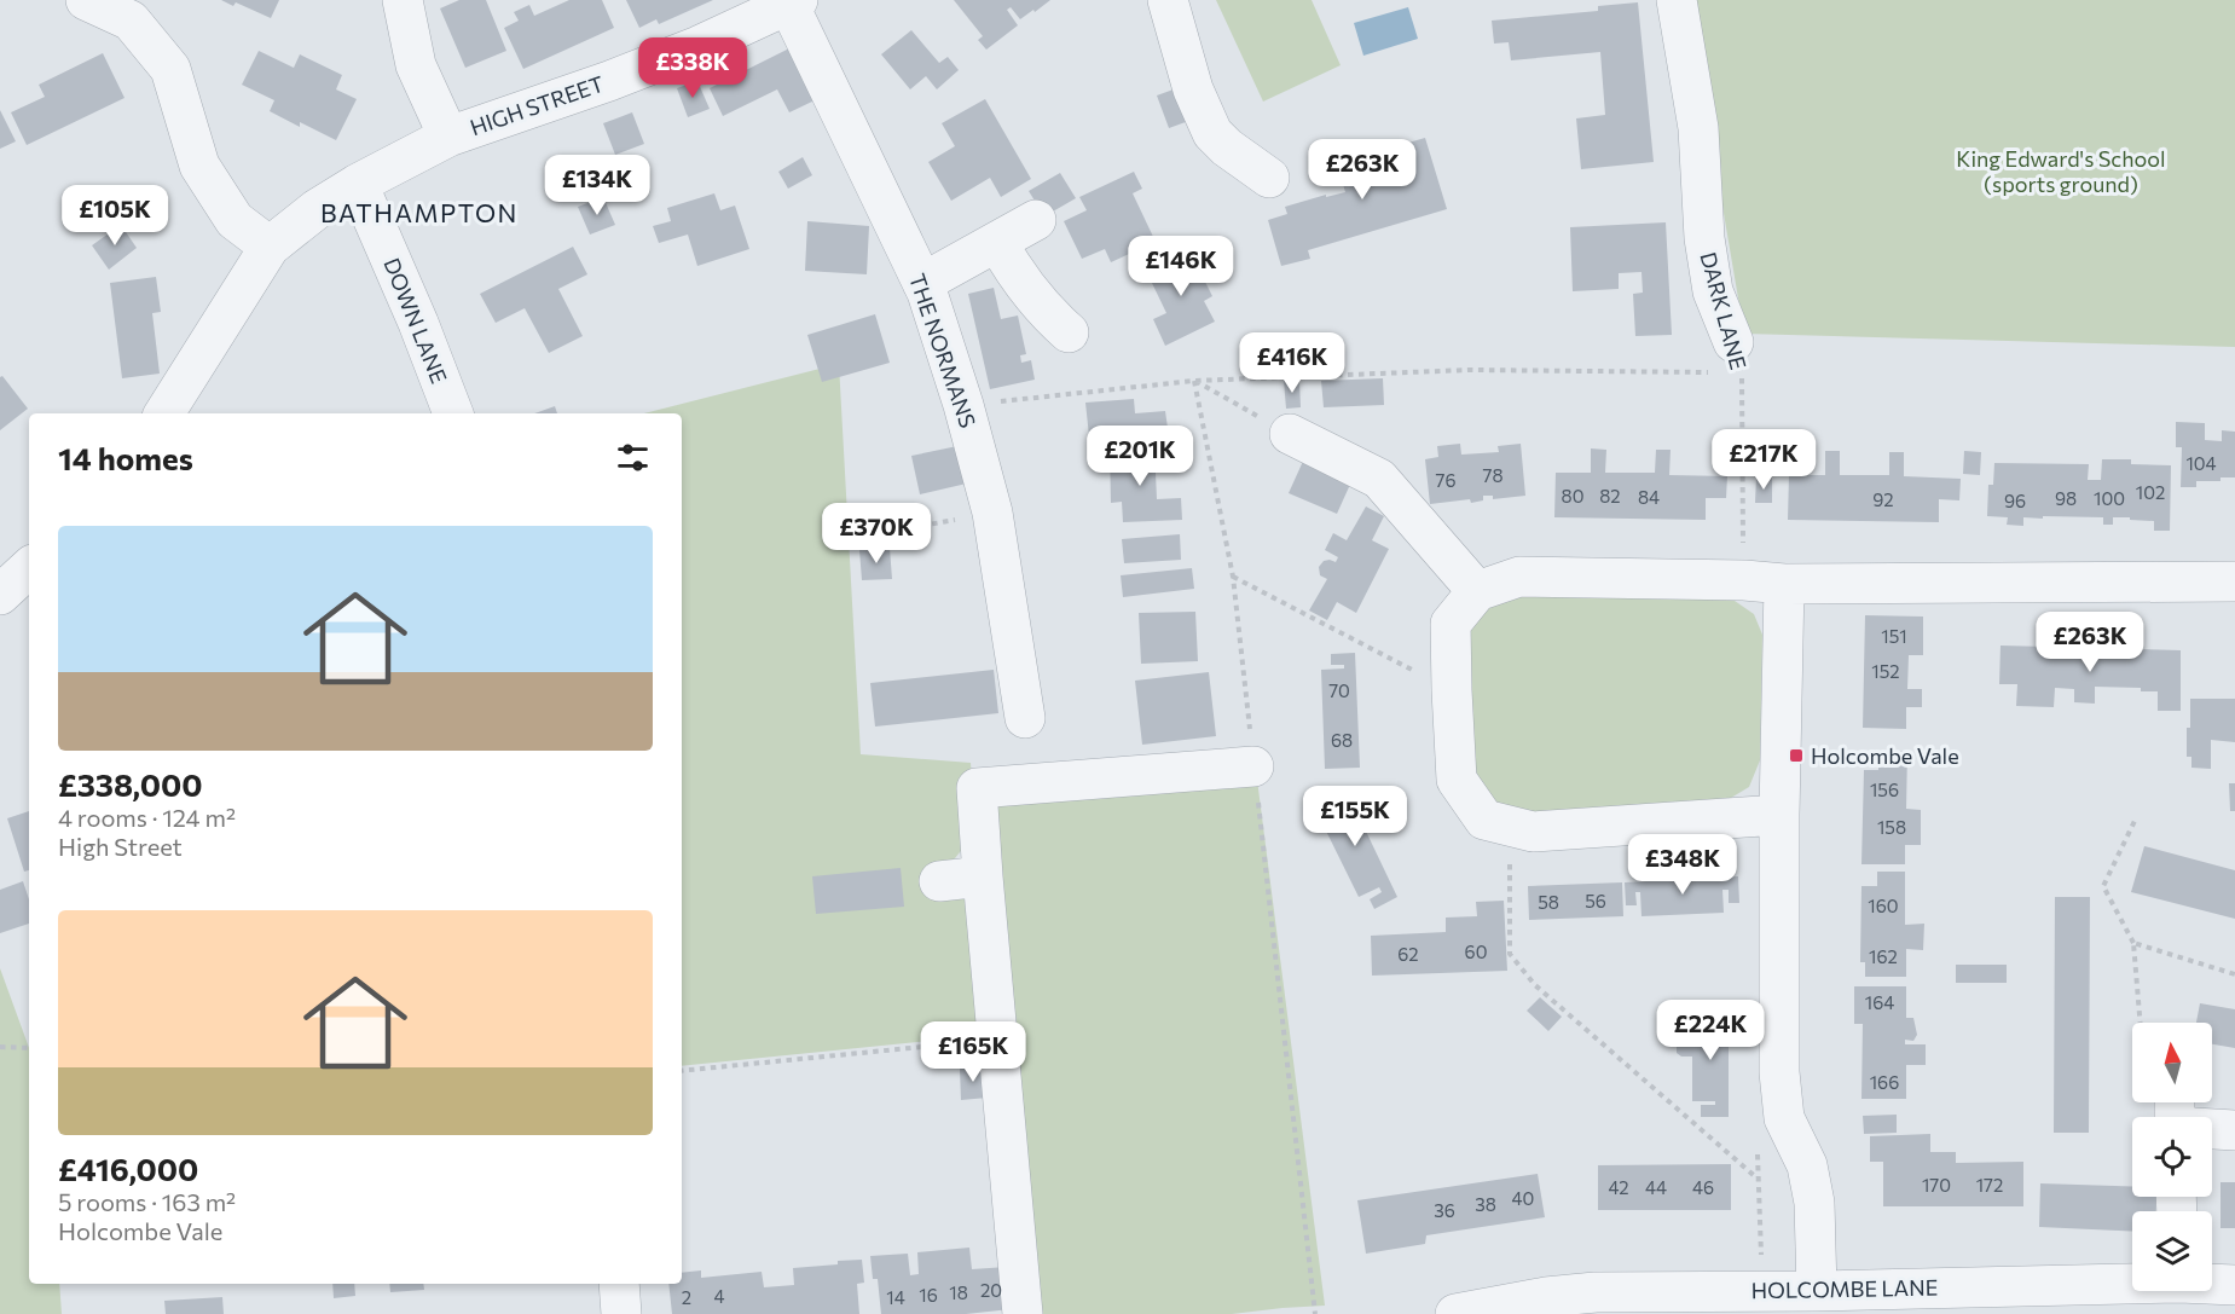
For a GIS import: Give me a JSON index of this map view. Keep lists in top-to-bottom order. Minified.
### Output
{"streets":{"street":["HIGH STREET","DARK LANE","DOWN LANE","THE NORMANS","HOLCOMBE LANE"]},"crossings":[["HIGH STREET","DOWN LANE"],["HIGH STREET","THE NORMANS"]],"districts":["BATHAMPTON"],"parks":["King Edward's School (sports ground)"],"places":{"transit":["Holcombe Vale"]},"house_numbers":["104","78","76","102","80","82","84","98","100","92","96","151","152","70","68","156","158","56","58","160","60","62","162","164","166","170","172","42","44","46","40","38","36","20","18","16","4","2","14"],"north":"top","page":{"price":["£338K","£263K","£134K","£105K","£146K","£416K","£201K","£217K","£370K","£263K","£155K","£348K","£224K","£165K"],"heading":"14 homes","list":[{"name":"£338,000","note":"4 rooms · 124 m² · High Street"},{"name":"£416,000","note":"5 rooms · 163 m² · Holcombe Vale"}]}}
